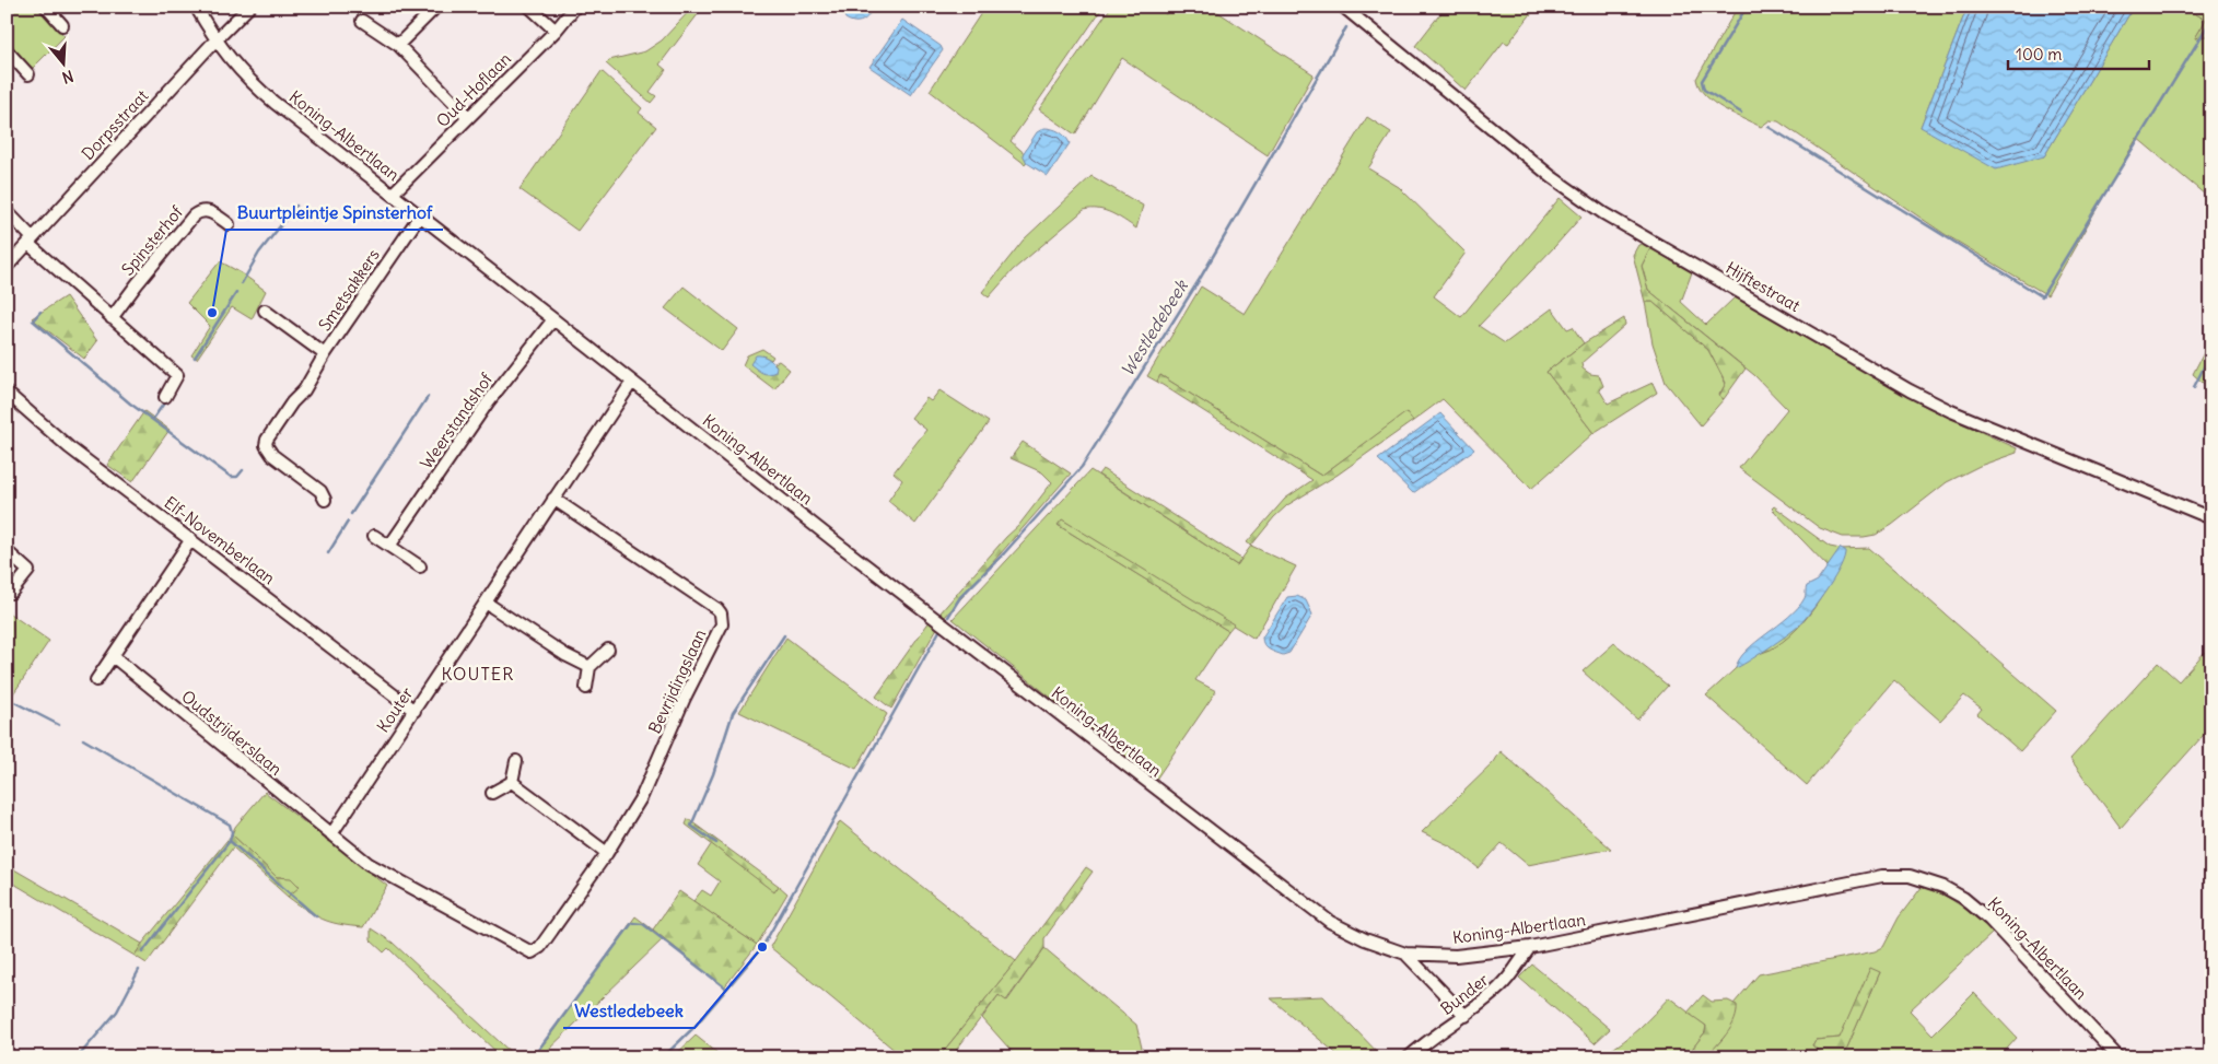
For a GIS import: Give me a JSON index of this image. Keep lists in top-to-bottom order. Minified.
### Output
{"streets":{"street":["Oud-Hoflaan","Dorpsstraat","Koning-Albertlaan","Spinsterhof","Hijftestraat","Smetsakkers","Weerstandshof","Elf-Novemberlaan","Bevrijdingslaan","Kouter","Oudstrijderslaan","Bunder"]},"crossings":[["Oud-Hoflaan","Koning-Albertlaan"],["Dorpsstraat","Koning-Albertlaan"],["Koning-Albertlaan","Smetsakkers"],["Koning-Albertlaan","Weerstandshof"],["Koning-Albertlaan","Kouter"],["Koning-Albertlaan","Bunder"],["Elf-Novemberlaan","Kouter"],["Bevrijdingslaan","Kouter"],["Bevrijdingslaan","Oudstrijderslaan"],["Kouter","Oudstrijderslaan"]],"districts":["KOUTER"],"water":["Westledebeek"],"places":["Buurtpleintje Spinsterhof","Westledebeek"],"scale_bar":"100 m","north":"bottom"}
